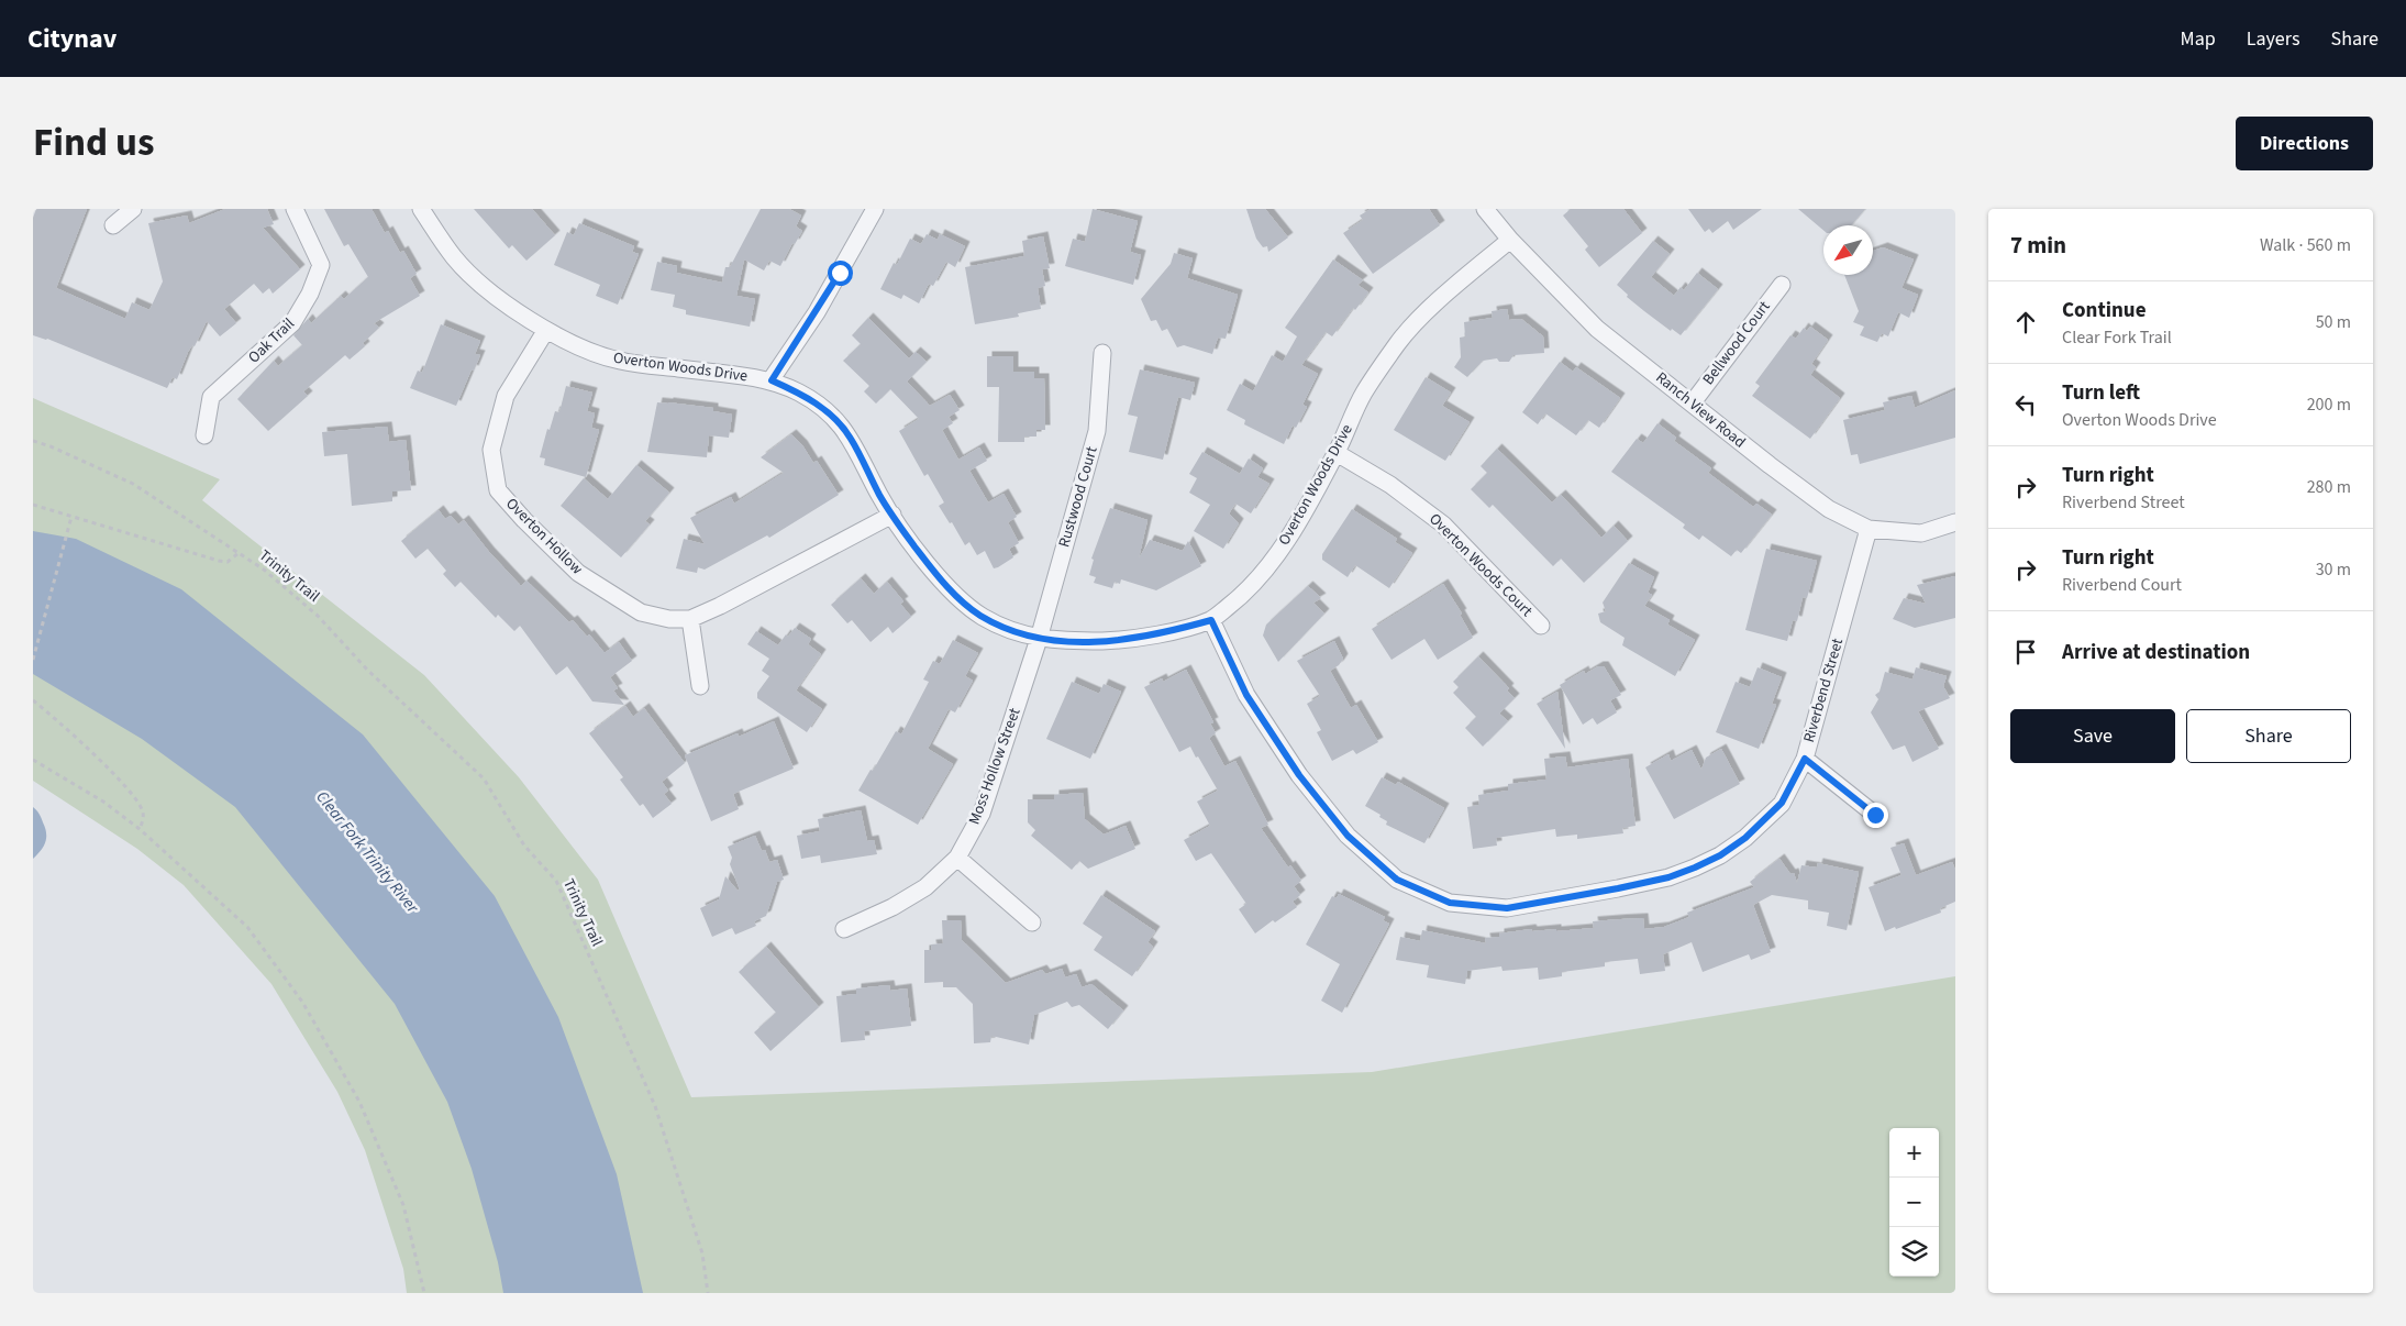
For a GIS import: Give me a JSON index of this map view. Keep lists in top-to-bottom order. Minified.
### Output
{"streets":{"street":["Oak Trail","Bellwood Court","Overton Woods Drive","Ranch View Road","Rustwood Court","Overton Hollow","Overton Woods Court","Riverbend Street","Moss Hollow Street"],"path":["Trinity Trail"]},"crossings":[["Bellwood Court","Ranch View Road"],["Overton Woods Drive","Ranch View Road"],["Overton Woods Drive","Rustwood Court"],["Overton Woods Drive","Overton Hollow"],["Overton Woods Drive","Overton Woods Court"],["Overton Woods Drive","Riverbend Street"],["Overton Woods Drive","Moss Hollow Street"],["Ranch View Road","Riverbend Street"],["Rustwood Court","Moss Hollow Street"]],"water":["Clear Fork Trinity River"],"north":"bottom left","page":{"header":"Citynav","nav":["Map","Layers","Share"],"title":"Find us","buttons":["Directions",["Save","Share"]],"heading":["7 min","Walk · 560 m"],"list":[["Continue","Clear Fork Trail","50 m"],["Turn left","Overton Woods Drive","200 m"],["Turn right","Riverbend Street","280 m"],["Turn right","Riverbend Court","30 m"],"Arrive at destination"],"map_buttons":["+","−"]}}
